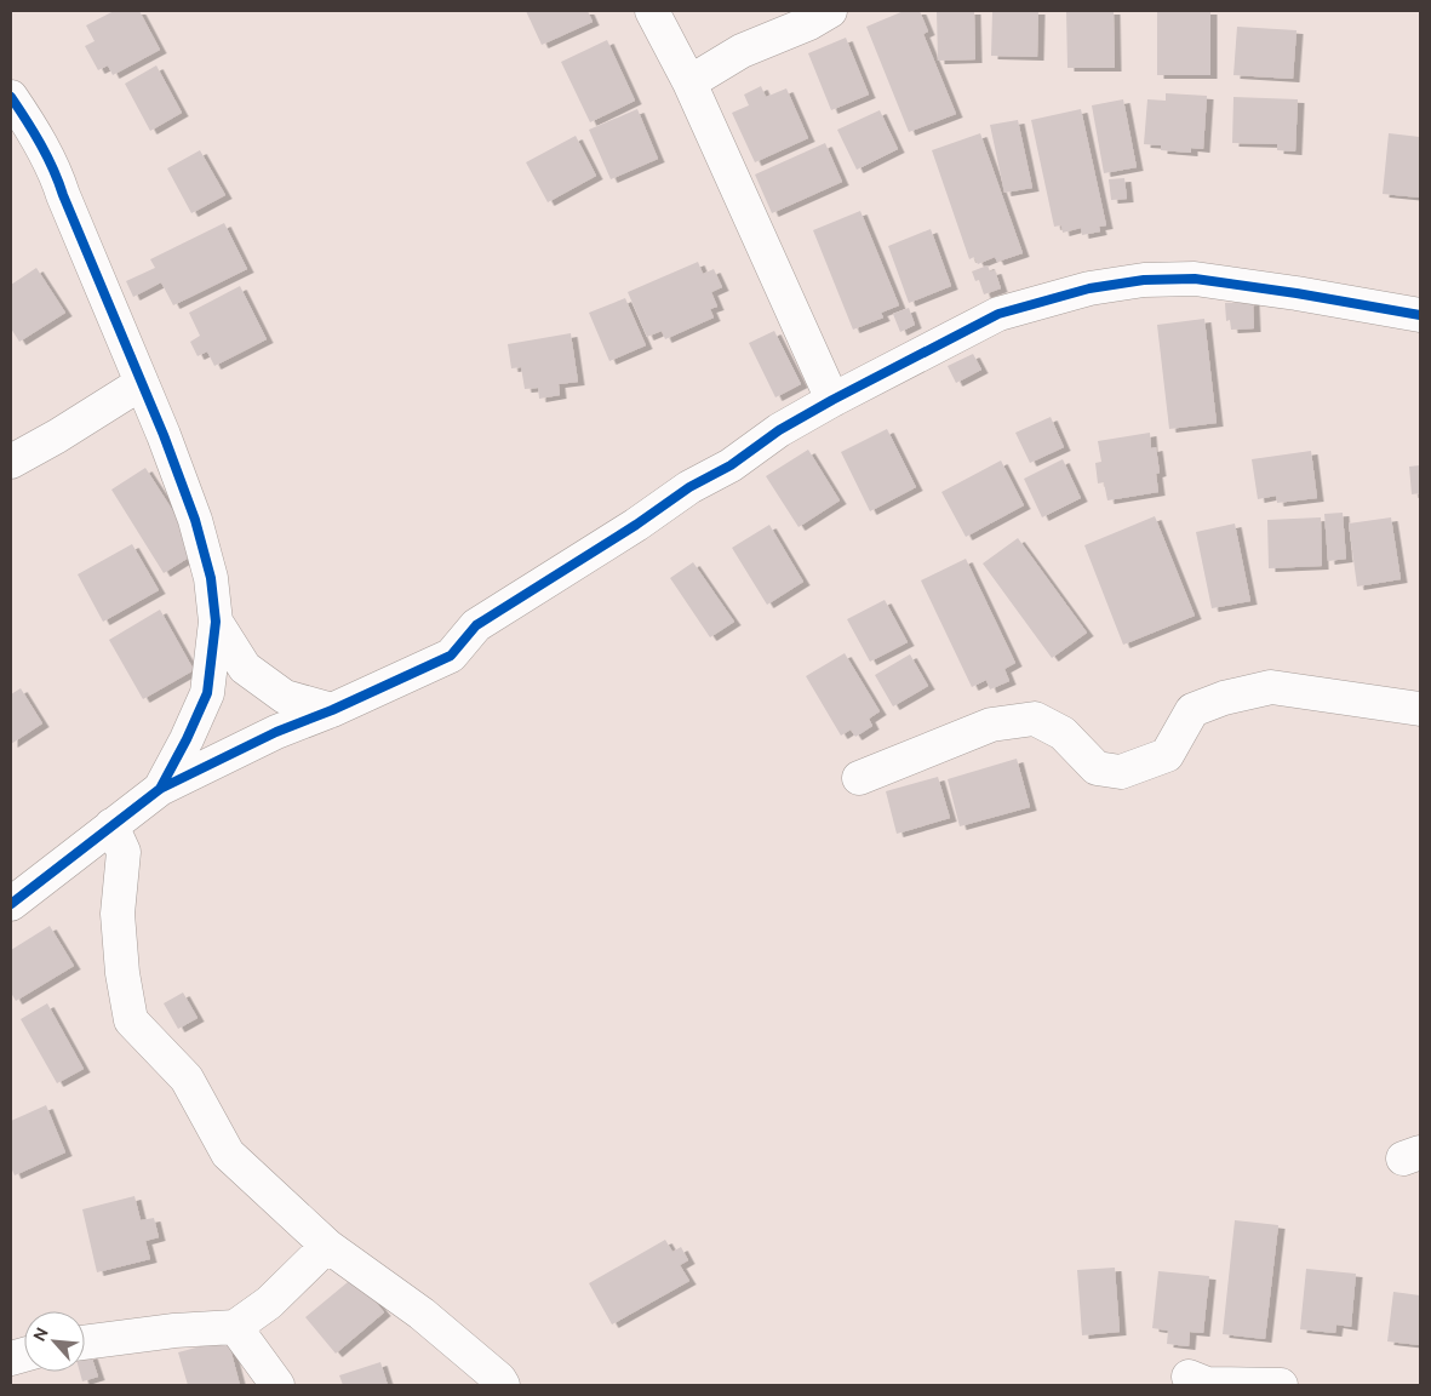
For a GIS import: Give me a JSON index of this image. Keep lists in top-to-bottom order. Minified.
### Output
{"north":"top left"}
